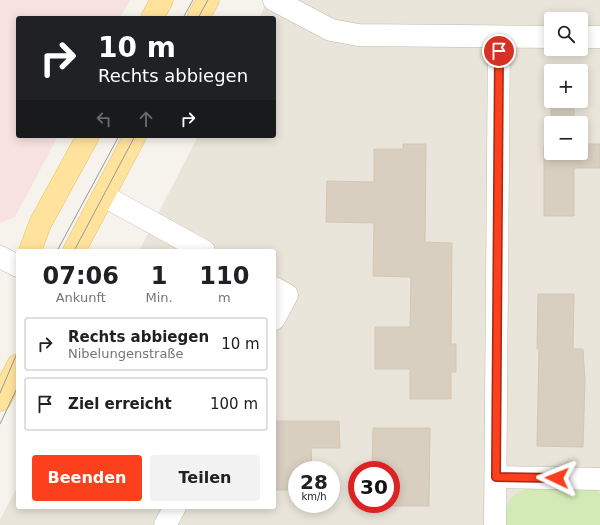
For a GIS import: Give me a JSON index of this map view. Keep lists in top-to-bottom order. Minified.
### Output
{"page":{"map_buttons":["+","−"],"turn":["10 m","Rechts abbiegen"],"eta":["07:06","Ankunft","1","Min.","110","m"],"list":[{"name":"Rechts abbiegen","note":"Nibelungenstraße","value":"10 m"},{"name":"Ziel erreicht","value":"100 m"}],"buttons":["Beenden","Teilen"],"speed":"28 km/h","limit":"30"}}
